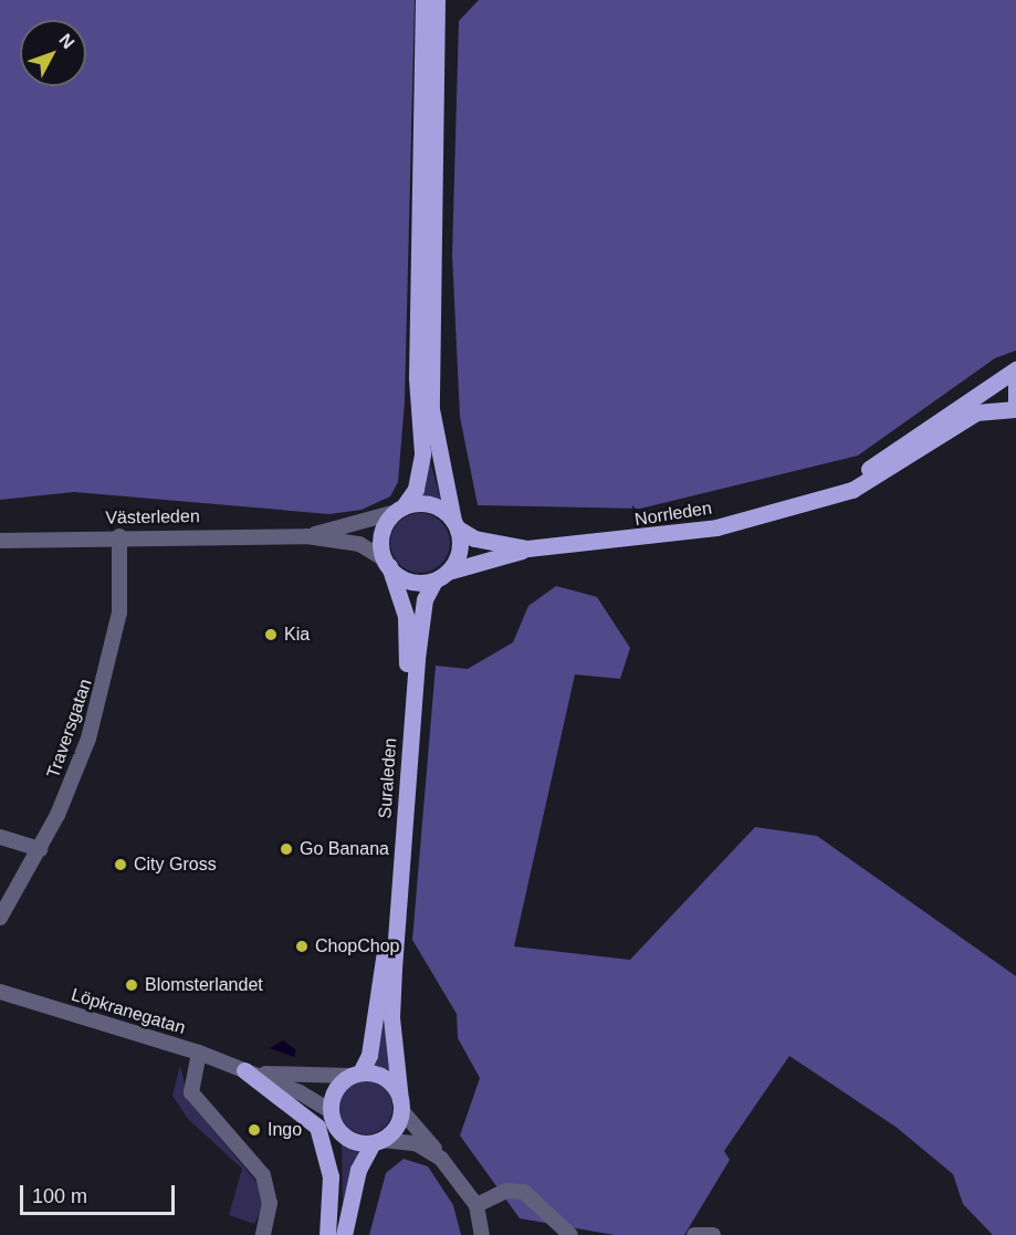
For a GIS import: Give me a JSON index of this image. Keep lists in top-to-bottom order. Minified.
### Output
{"streets":{"main road":["Norrleden","Suraleden"],"street":["Västerleden","Traversgatan","Löpkranegatan"]},"crossings":[["Norrleden","Västerleden"],["Norrleden","Suraleden"],["Västerleden","Traversgatan"],["Västerleden","Suraleden"],["Suraleden","Löpkranegatan"]],"places":["Kia","Go Banana","City Gross","ChopChop","Blomsterlandet","Ingo"],"scale_bar":"100 m","north":"top right"}
